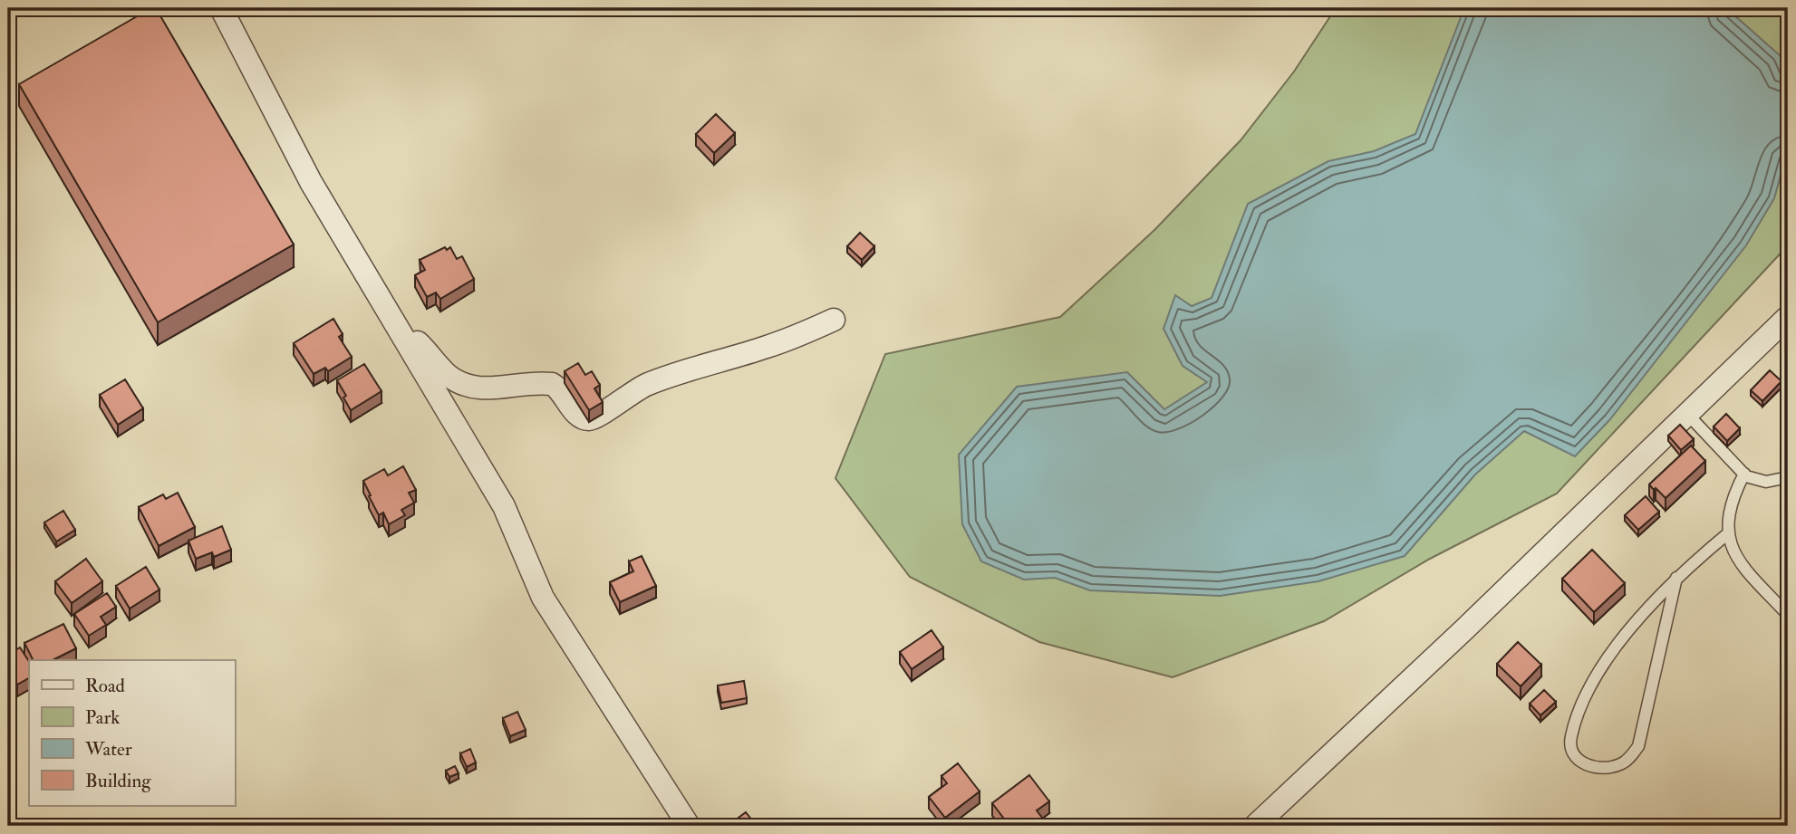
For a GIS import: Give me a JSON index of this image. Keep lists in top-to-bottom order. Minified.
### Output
{"legend":["Road","Park","Water","Building"]}
